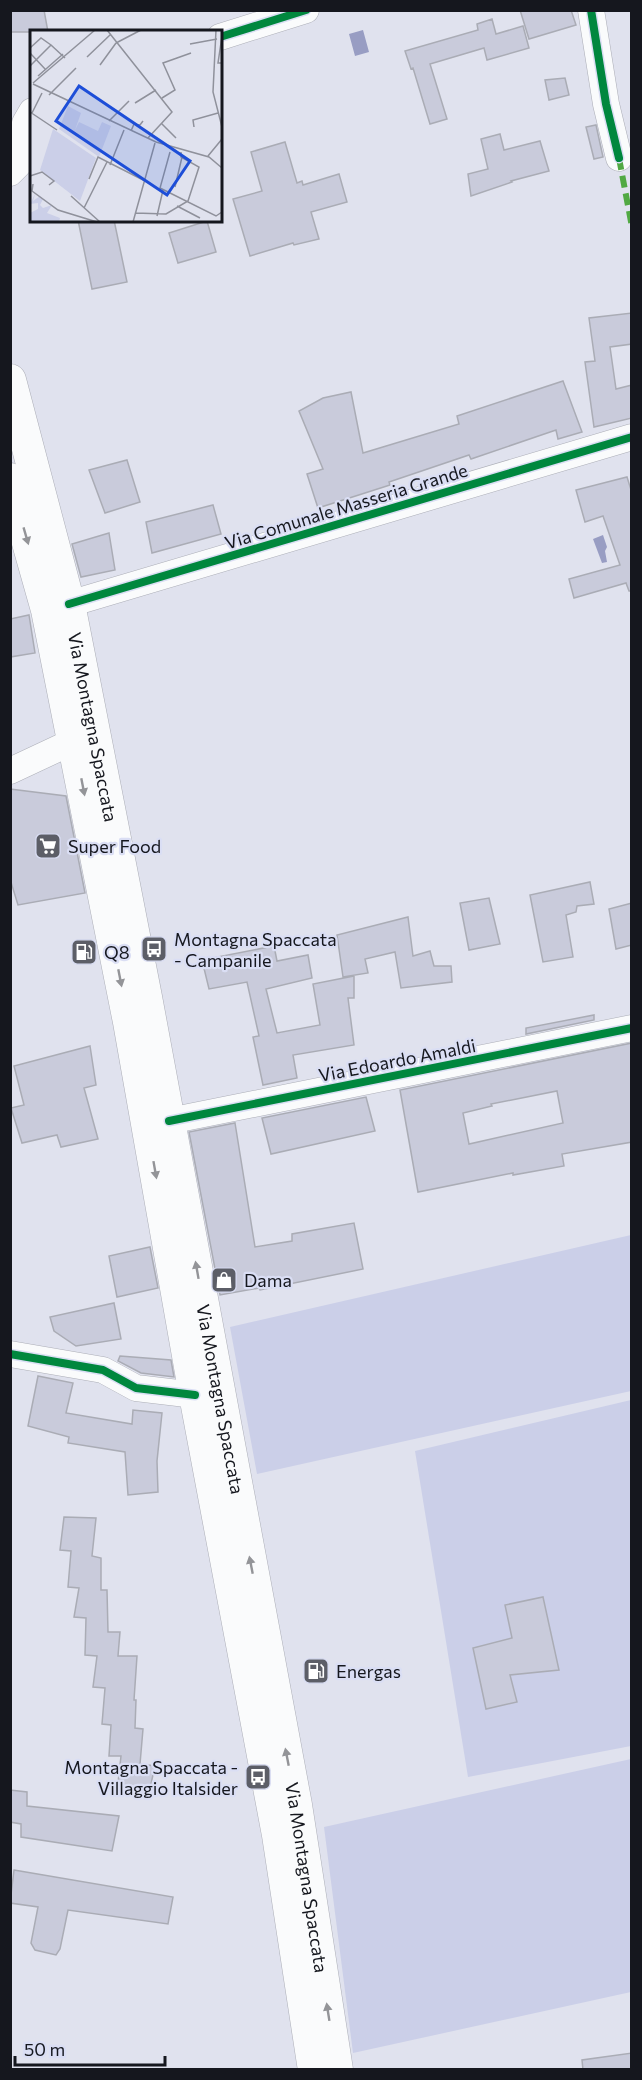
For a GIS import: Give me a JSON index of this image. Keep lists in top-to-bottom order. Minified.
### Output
{"streets":{"main road":["Via Montagna Spaccata"],"street":["Via Comunale Masseria Grande","Via Edoardo Amaldi"]},"crossings":[["Via Comunale Masseria Grande","Via Montagna Spaccata"],["Via Montagna Spaccata","Via Edoardo Amaldi"]],"places":{"supermarket":["Super Food"],"bus stop":["Montagna Spaccata - Campanile","Montagna Spaccata - Villaggio Italsider"],"fuel station":["Q8","Energas"],"shop":["Dama"]},"scale_bar":"50 m"}
